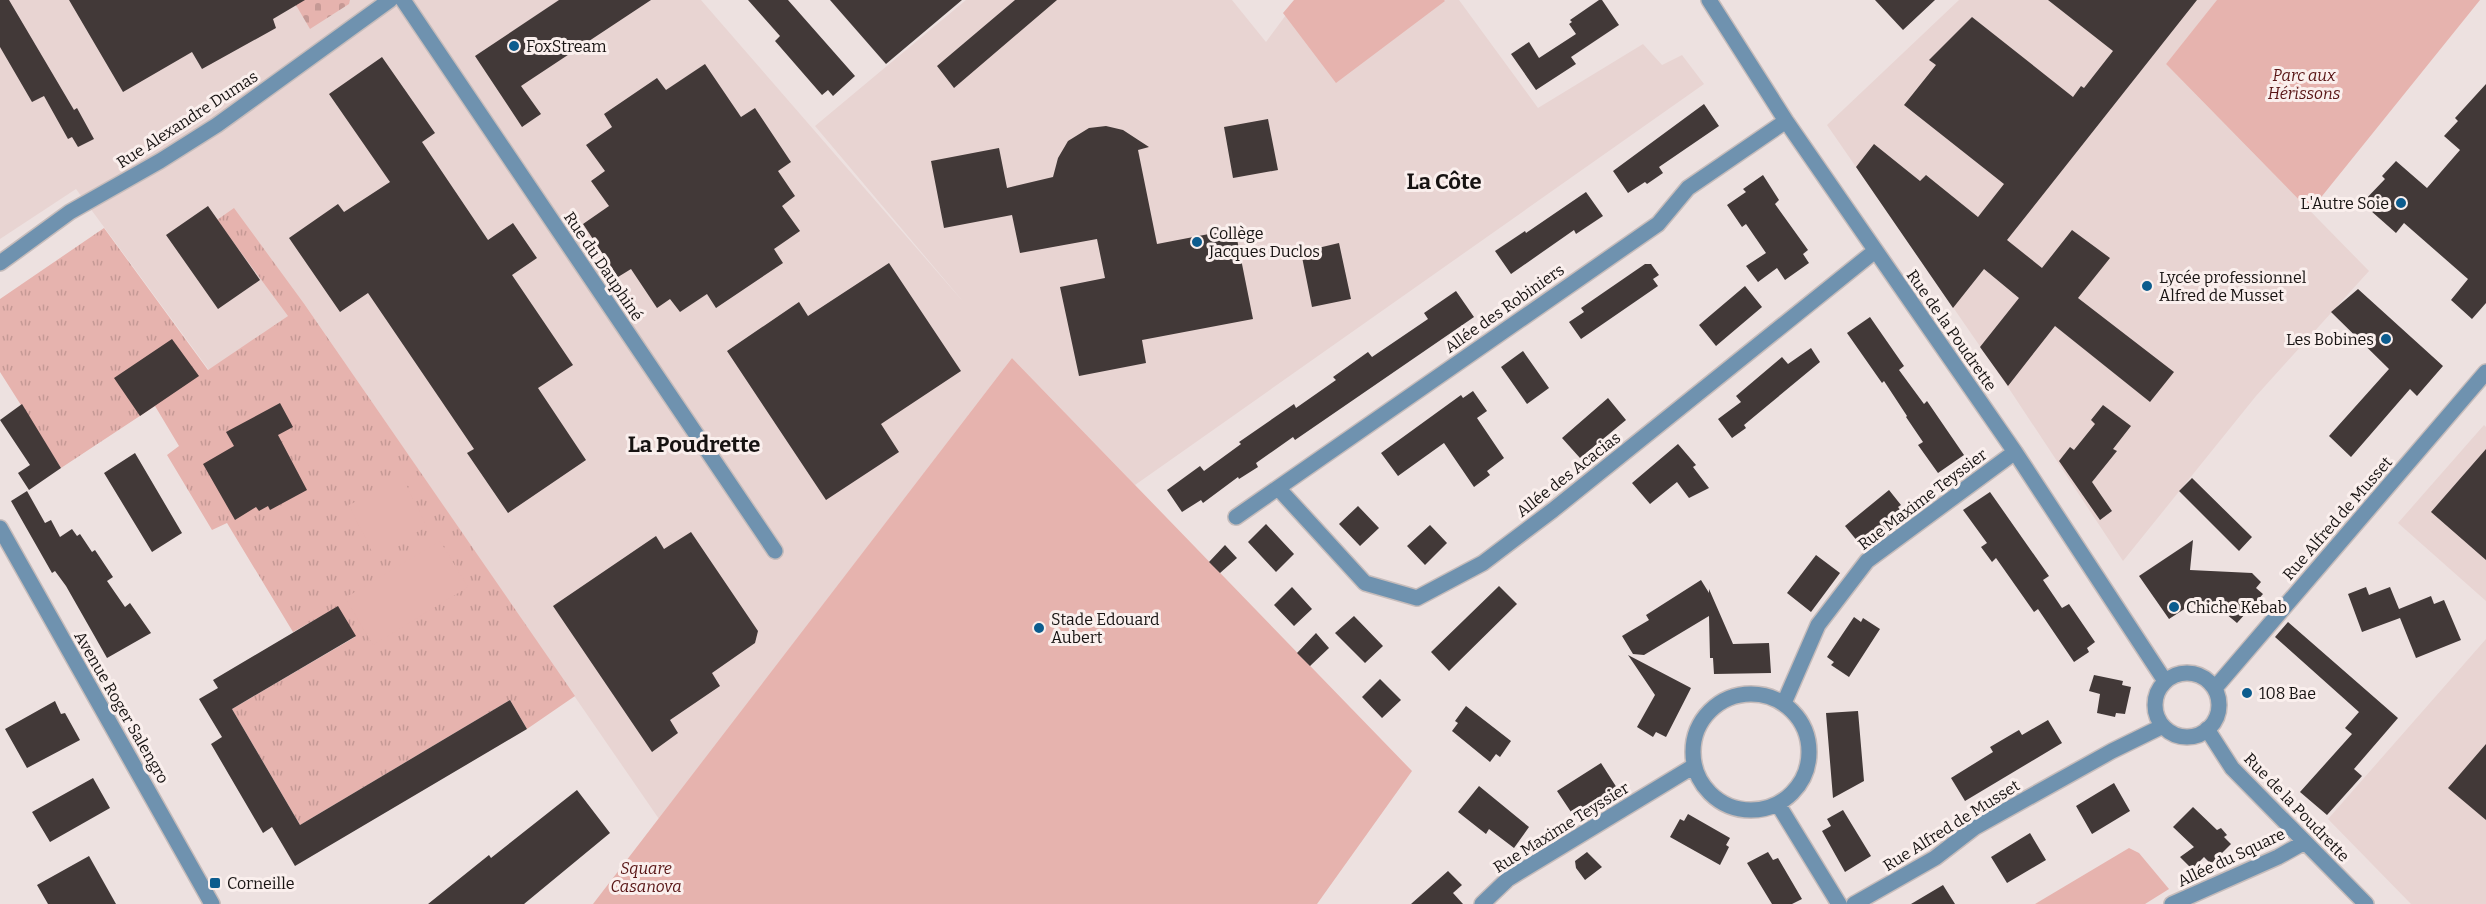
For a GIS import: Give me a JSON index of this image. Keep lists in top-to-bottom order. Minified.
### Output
{"streets":{"street":["Rue Alexandre Dumas","Rue du Dauphiné","Allée des Robiniers","Rue de la Poudrette","Allée des Acacias","Rue Maxime Teyssier","Rue Alfred de Musset","Avenue Roger Salengro","Allée du Square"]},"crossings":[["Allée des Robiniers","Rue de la Poudrette"],["Allée des Robiniers","Allée des Acacias"],["Rue de la Poudrette","Allée des Acacias"],["Rue de la Poudrette","Rue Maxime Teyssier"],["Rue de la Poudrette","Rue Alfred de Musset"],["Rue de la Poudrette","Allée du Square"]],"districts":["La Côte","La Poudrette"],"parks":["Parc aux Hérissons","Square Casanova"],"places":{"other":["FoxStream","L'Autre Soie","Collège Jacques Duclos","Lycée professionnel Alfred de Musset","Les Bobines","Chiche Kebab","Stade Edouard Aubert","108 Bae"],"transit":["Corneille"]}}
